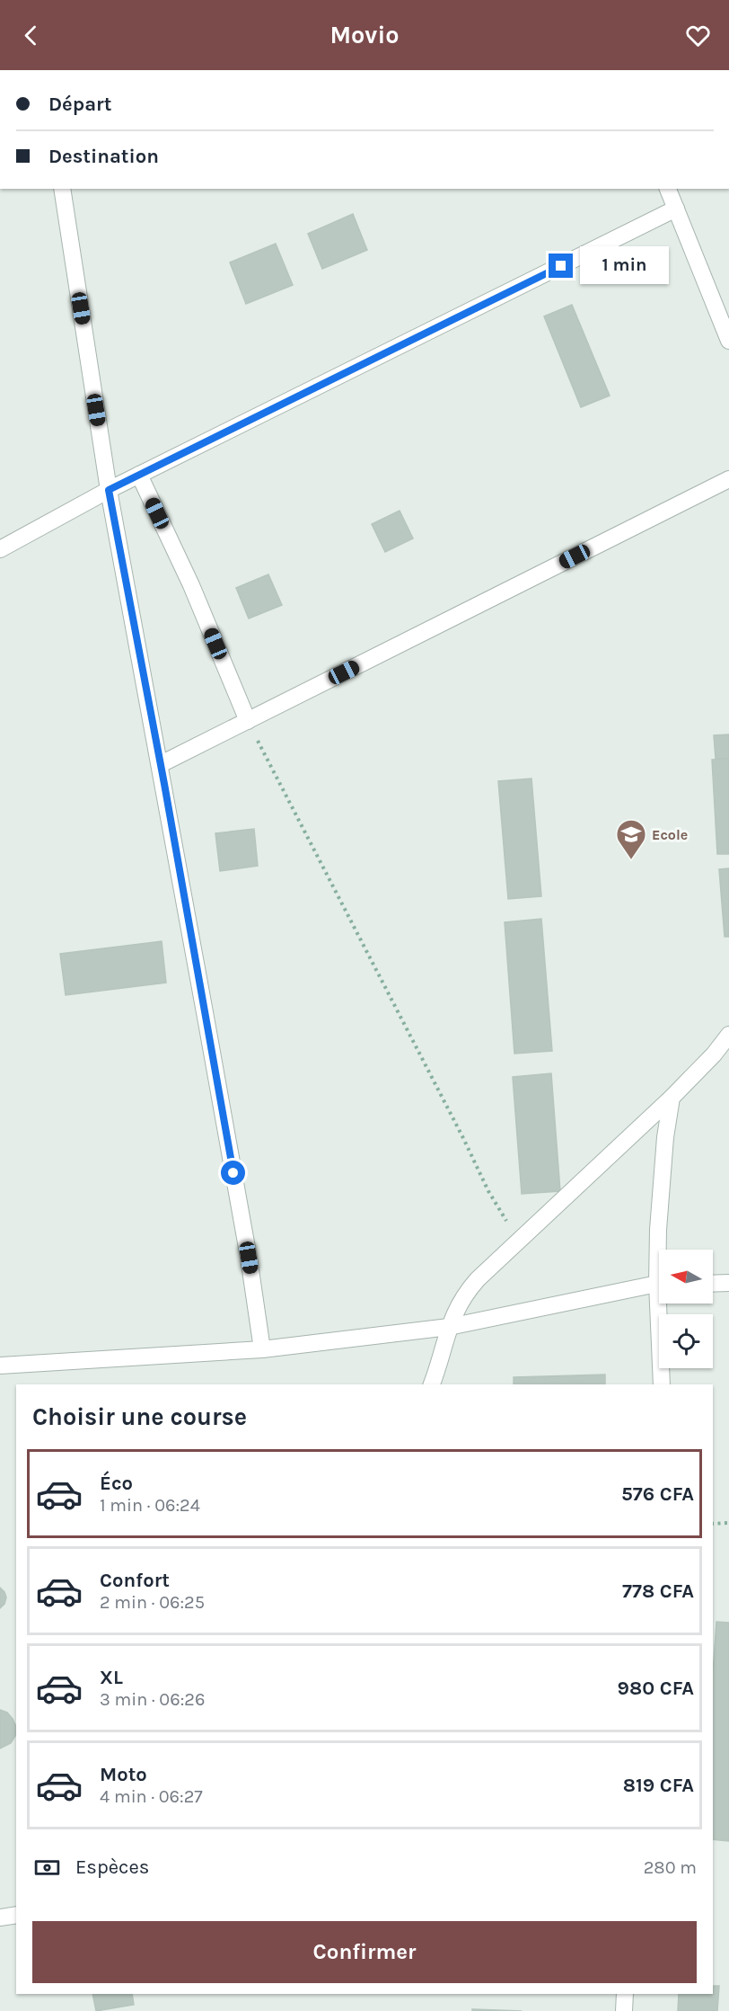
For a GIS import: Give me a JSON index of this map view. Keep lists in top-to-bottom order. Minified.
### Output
{"places":{"school or university":["Ecole"]},"north":"left","page":{"header":"Movio","banner":["Départ","Destination"],"bubble":"1 min","heading":"Choisir une course","list":[{"name":"Éco","note":"1 min · 06:24","value":"576 CFA"},{"name":"Confort","note":"2 min · 06:25","value":"778 CFA"},{"name":"XL","note":"3 min · 06:26","value":"980 CFA"},{"name":"Moto","note":"4 min · 06:27","value":"819 CFA"}],"pay":["Espèces","280 m"],"buttons":"Confirmer"}}
